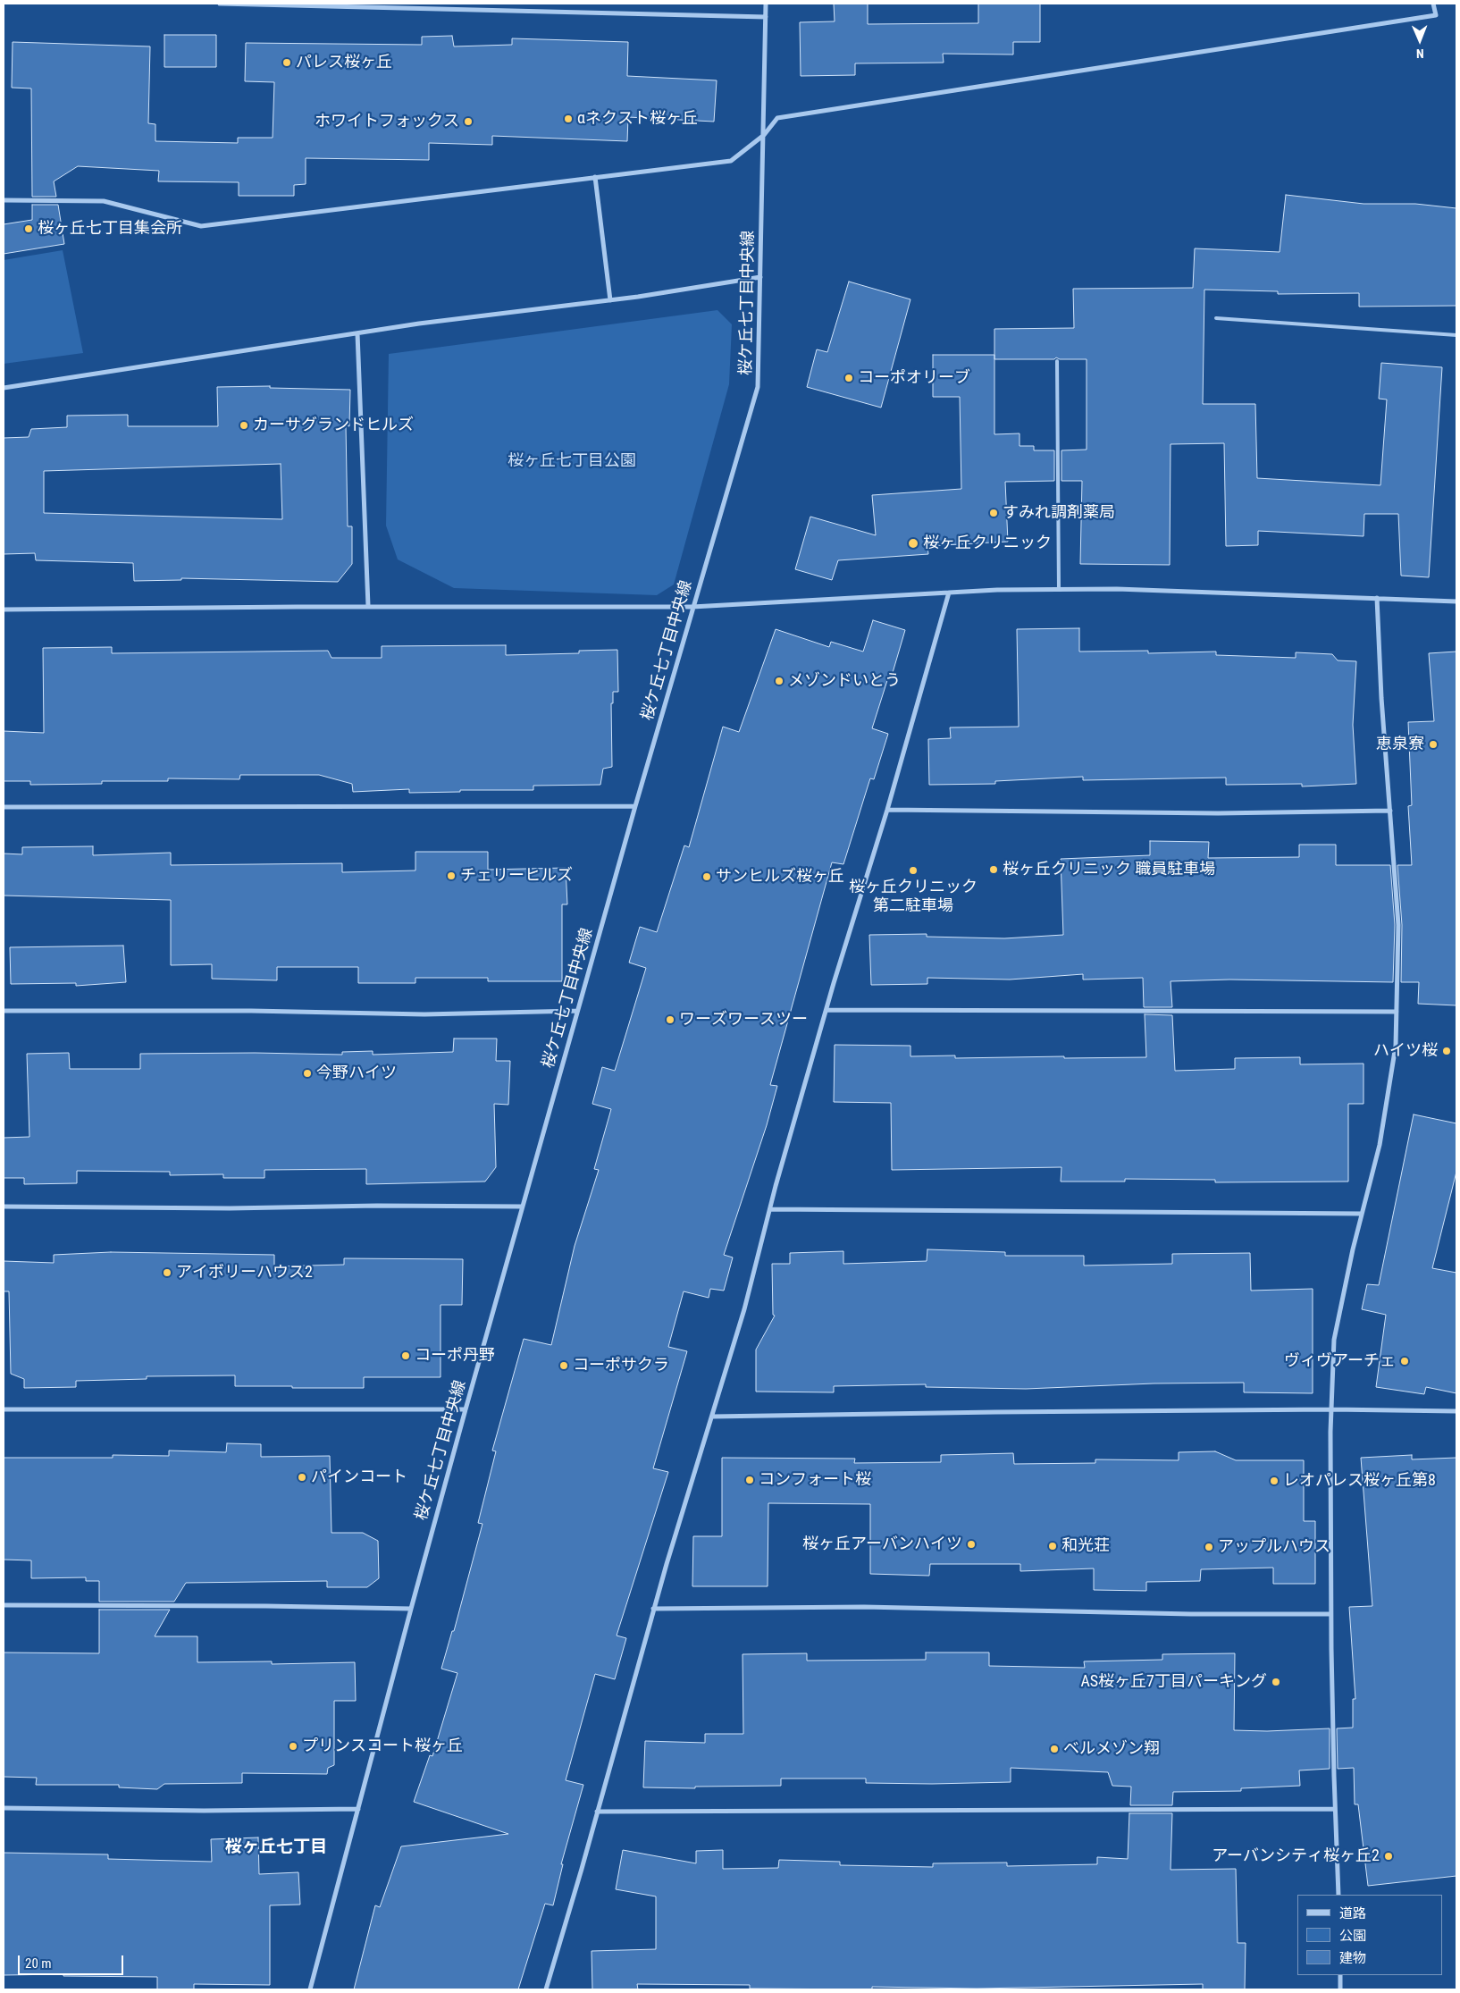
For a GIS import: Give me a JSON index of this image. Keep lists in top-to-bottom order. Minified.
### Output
{"streets":{"street":["桜ケ丘七丁目中央線"]},"districts":["桜ヶ丘七丁目"],"parks":["桜ヶ丘七丁目公園"],"places":["パレス桜ヶ丘","αネクスト桜ヶ丘","ホワイトフォックス","桜ヶ丘七丁目集会所","コーポオリーブ","カーサグランドヒルズ","すみれ調剤薬局","桜ヶ丘クリニック","メゾンドいとう","恵泉寮","桜ヶ丘クリニック 職員駐車場","桜ヶ丘クリニック 第二駐車場","チェリーヒルズ","サンヒルズ桜ヶ丘","ワーズワースツー","ハイツ桜","今野ハイツ","アイボリーハウス2","コーポ丹野","ヴィヴアーチェ","コーポサクラ","パインコート","コンフォート桜","レオパレス桜ヶ丘第8","桜ヶ丘アーバンハイツ","和光荘","アップルハウス","AS桜ヶ丘7丁目パーキング","プリンスコート桜ヶ丘","ベルメゾン翔","アーバンシティ桜ヶ丘2"],"legend":["道路","公園","建物"],"scale_bar":"20 m","north":"bottom"}
